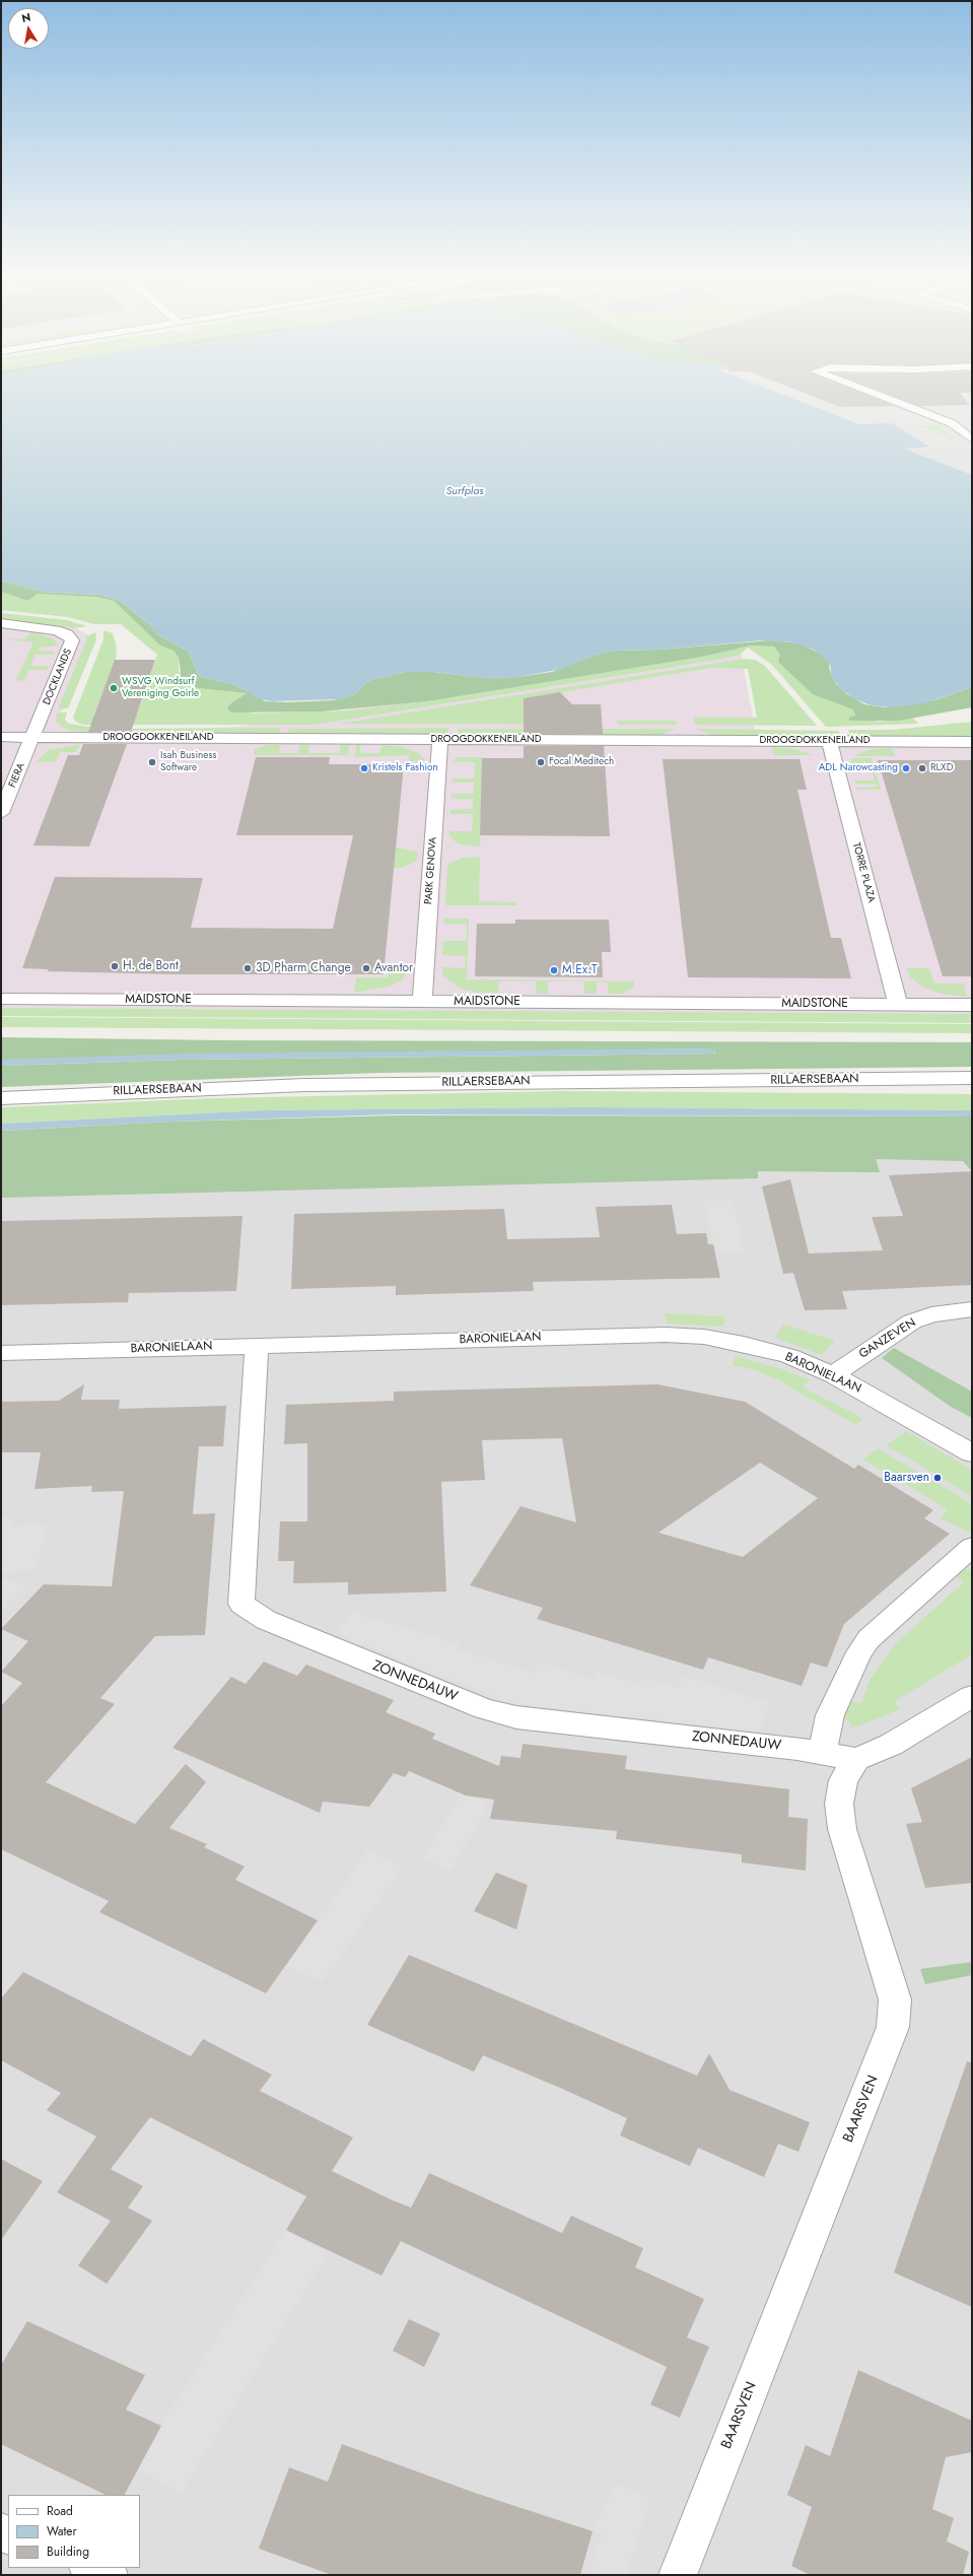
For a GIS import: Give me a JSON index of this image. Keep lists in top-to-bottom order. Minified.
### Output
{"streets":{"street":["DOCKLANDS","DROOGDOKKENEILAND","FIERA","PARK GENOVA","TORRE PLAZA","MAIDSTONE","RILLAERSEBAAN","BARONIELAAN","GANZEVEN","ZONNEDAUW","BAARSVEN"]},"crossings":[["DOCKLANDS","DROOGDOKKENEILAND"],["DOCKLANDS","FIERA"],["DROOGDOKKENEILAND","FIERA"],["DROOGDOKKENEILAND","PARK GENOVA"],["DROOGDOKKENEILAND","TORRE PLAZA"],["PARK GENOVA","MAIDSTONE"],["TORRE PLAZA","MAIDSTONE"],["BARONIELAAN","GANZEVEN"],["BARONIELAAN","ZONNEDAUW"],["ZONNEDAUW","BAARSVEN"]],"water":["Surfplas"],"places":["WSVG Windsurf Vereniging Goirle","Isah Business Software","Focal Meditech","Kristels Fashion","ADL Narowcasting","RLXD","H. de Bont","3D Pharm Change","Avantor","M.Ex.T","Baarsven"],"legend":["Road","Water","Building"],"north":"top"}
